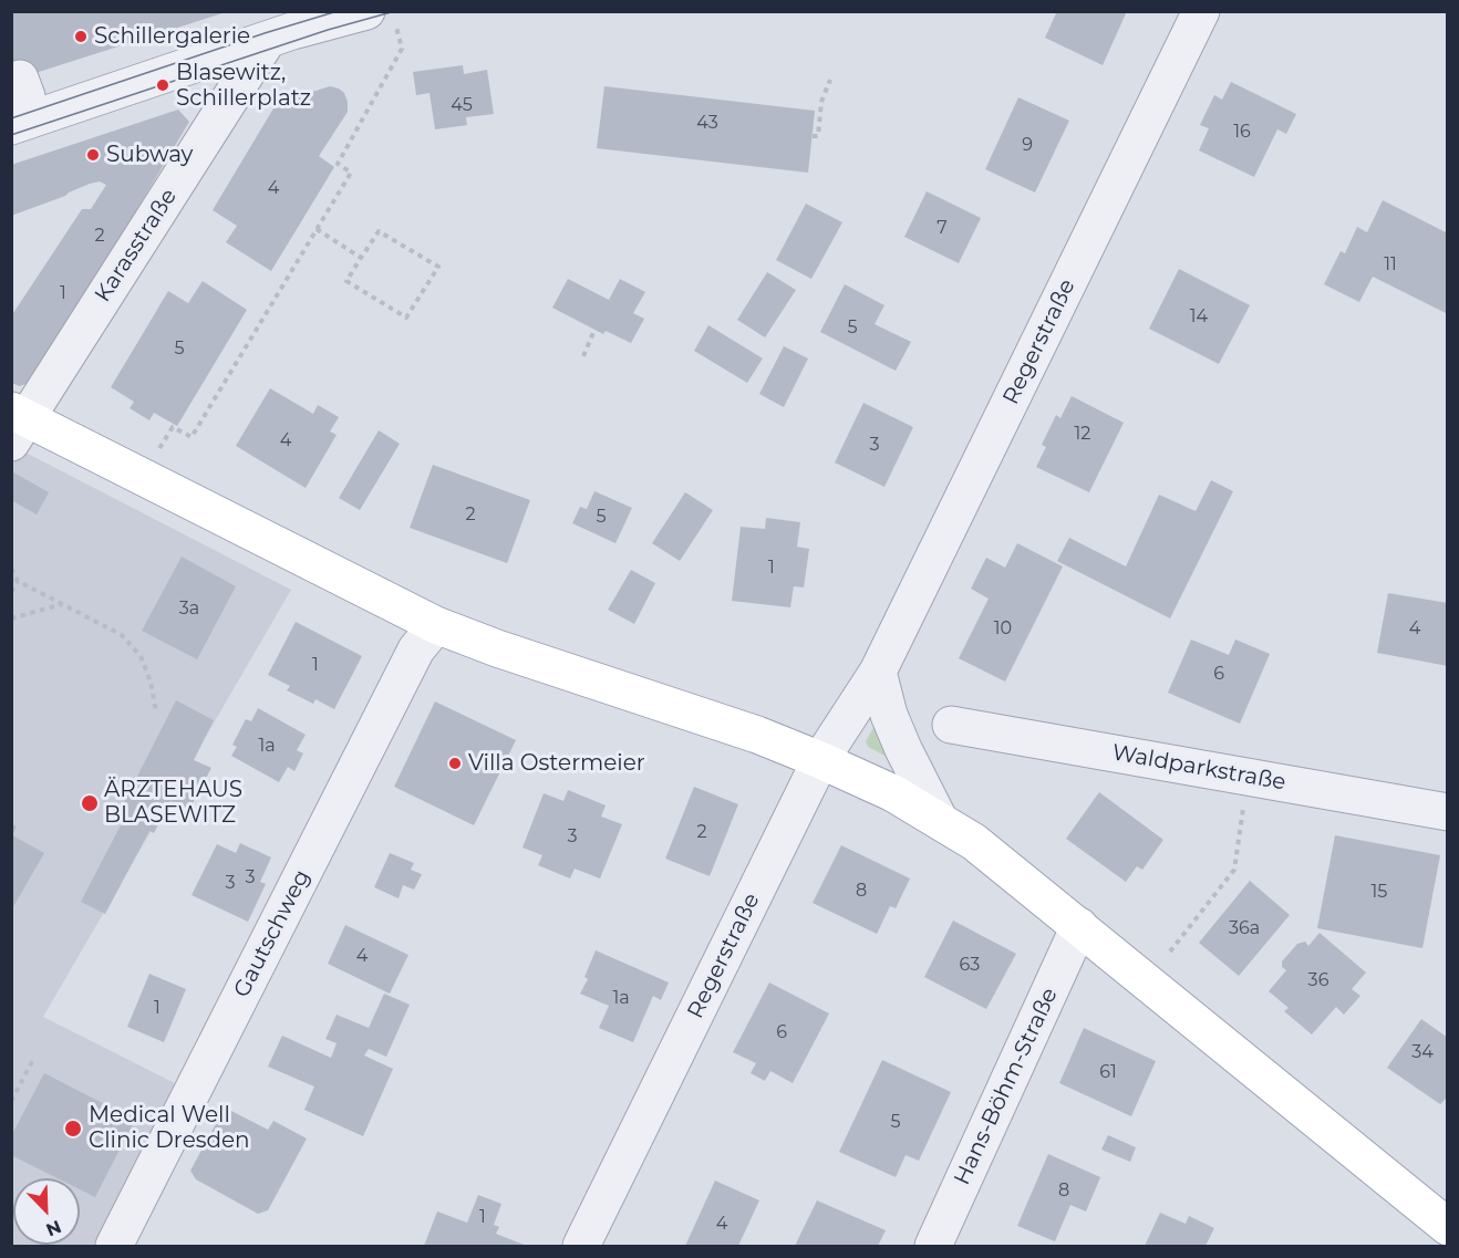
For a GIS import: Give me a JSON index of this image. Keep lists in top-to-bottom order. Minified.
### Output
{"streets":{"street":["Karasstraße","Regerstraße","Waldparkstraße","Gautschweg","Hans-Böhm-Straße"]},"places":["Schillergalerie","Blasewitz, Schillerplatz","Subway","Villa Ostermeier","ÄRZTEHAUS BLASEWITZ","Medical Well Clinic Dresden"],"house_numbers":["45","43","16","9","4","7","2","11","1","14","5","5","12","4","3","2","5","1","3a","10","4","1","6","1a","2","3","3","3","8","15","36a","4","63","36","1a","1","6","34","61","5","8","1","4"],"north":"bottom right"}
